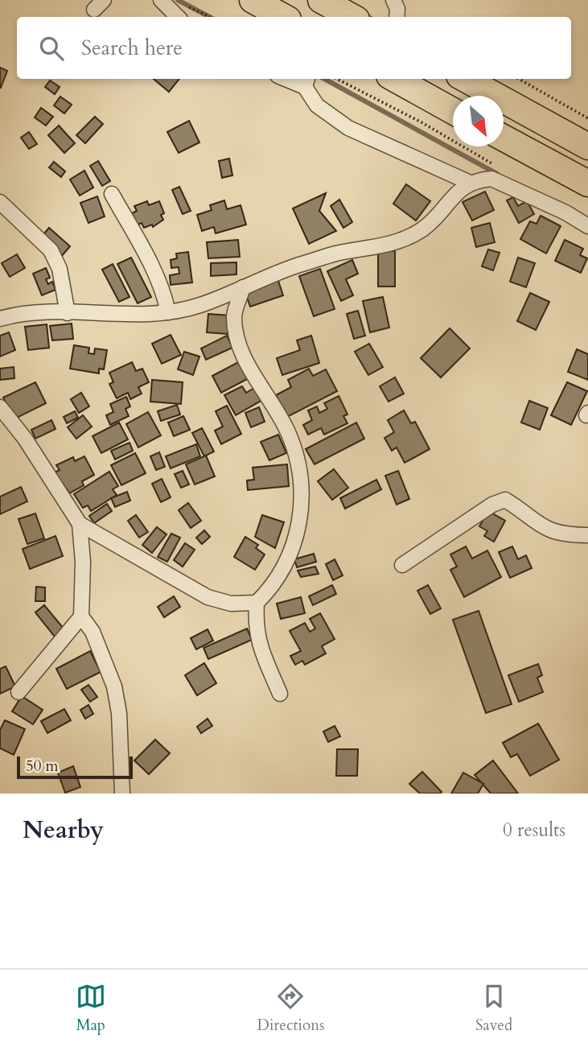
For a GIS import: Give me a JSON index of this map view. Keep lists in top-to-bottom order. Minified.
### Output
{"scale_bar":"50 m","north":"bottom right","page":{"search":"Search here","scale":"50 m","heading":["Nearby","0 results"],"nav":["Map","Directions","Saved"]}}
